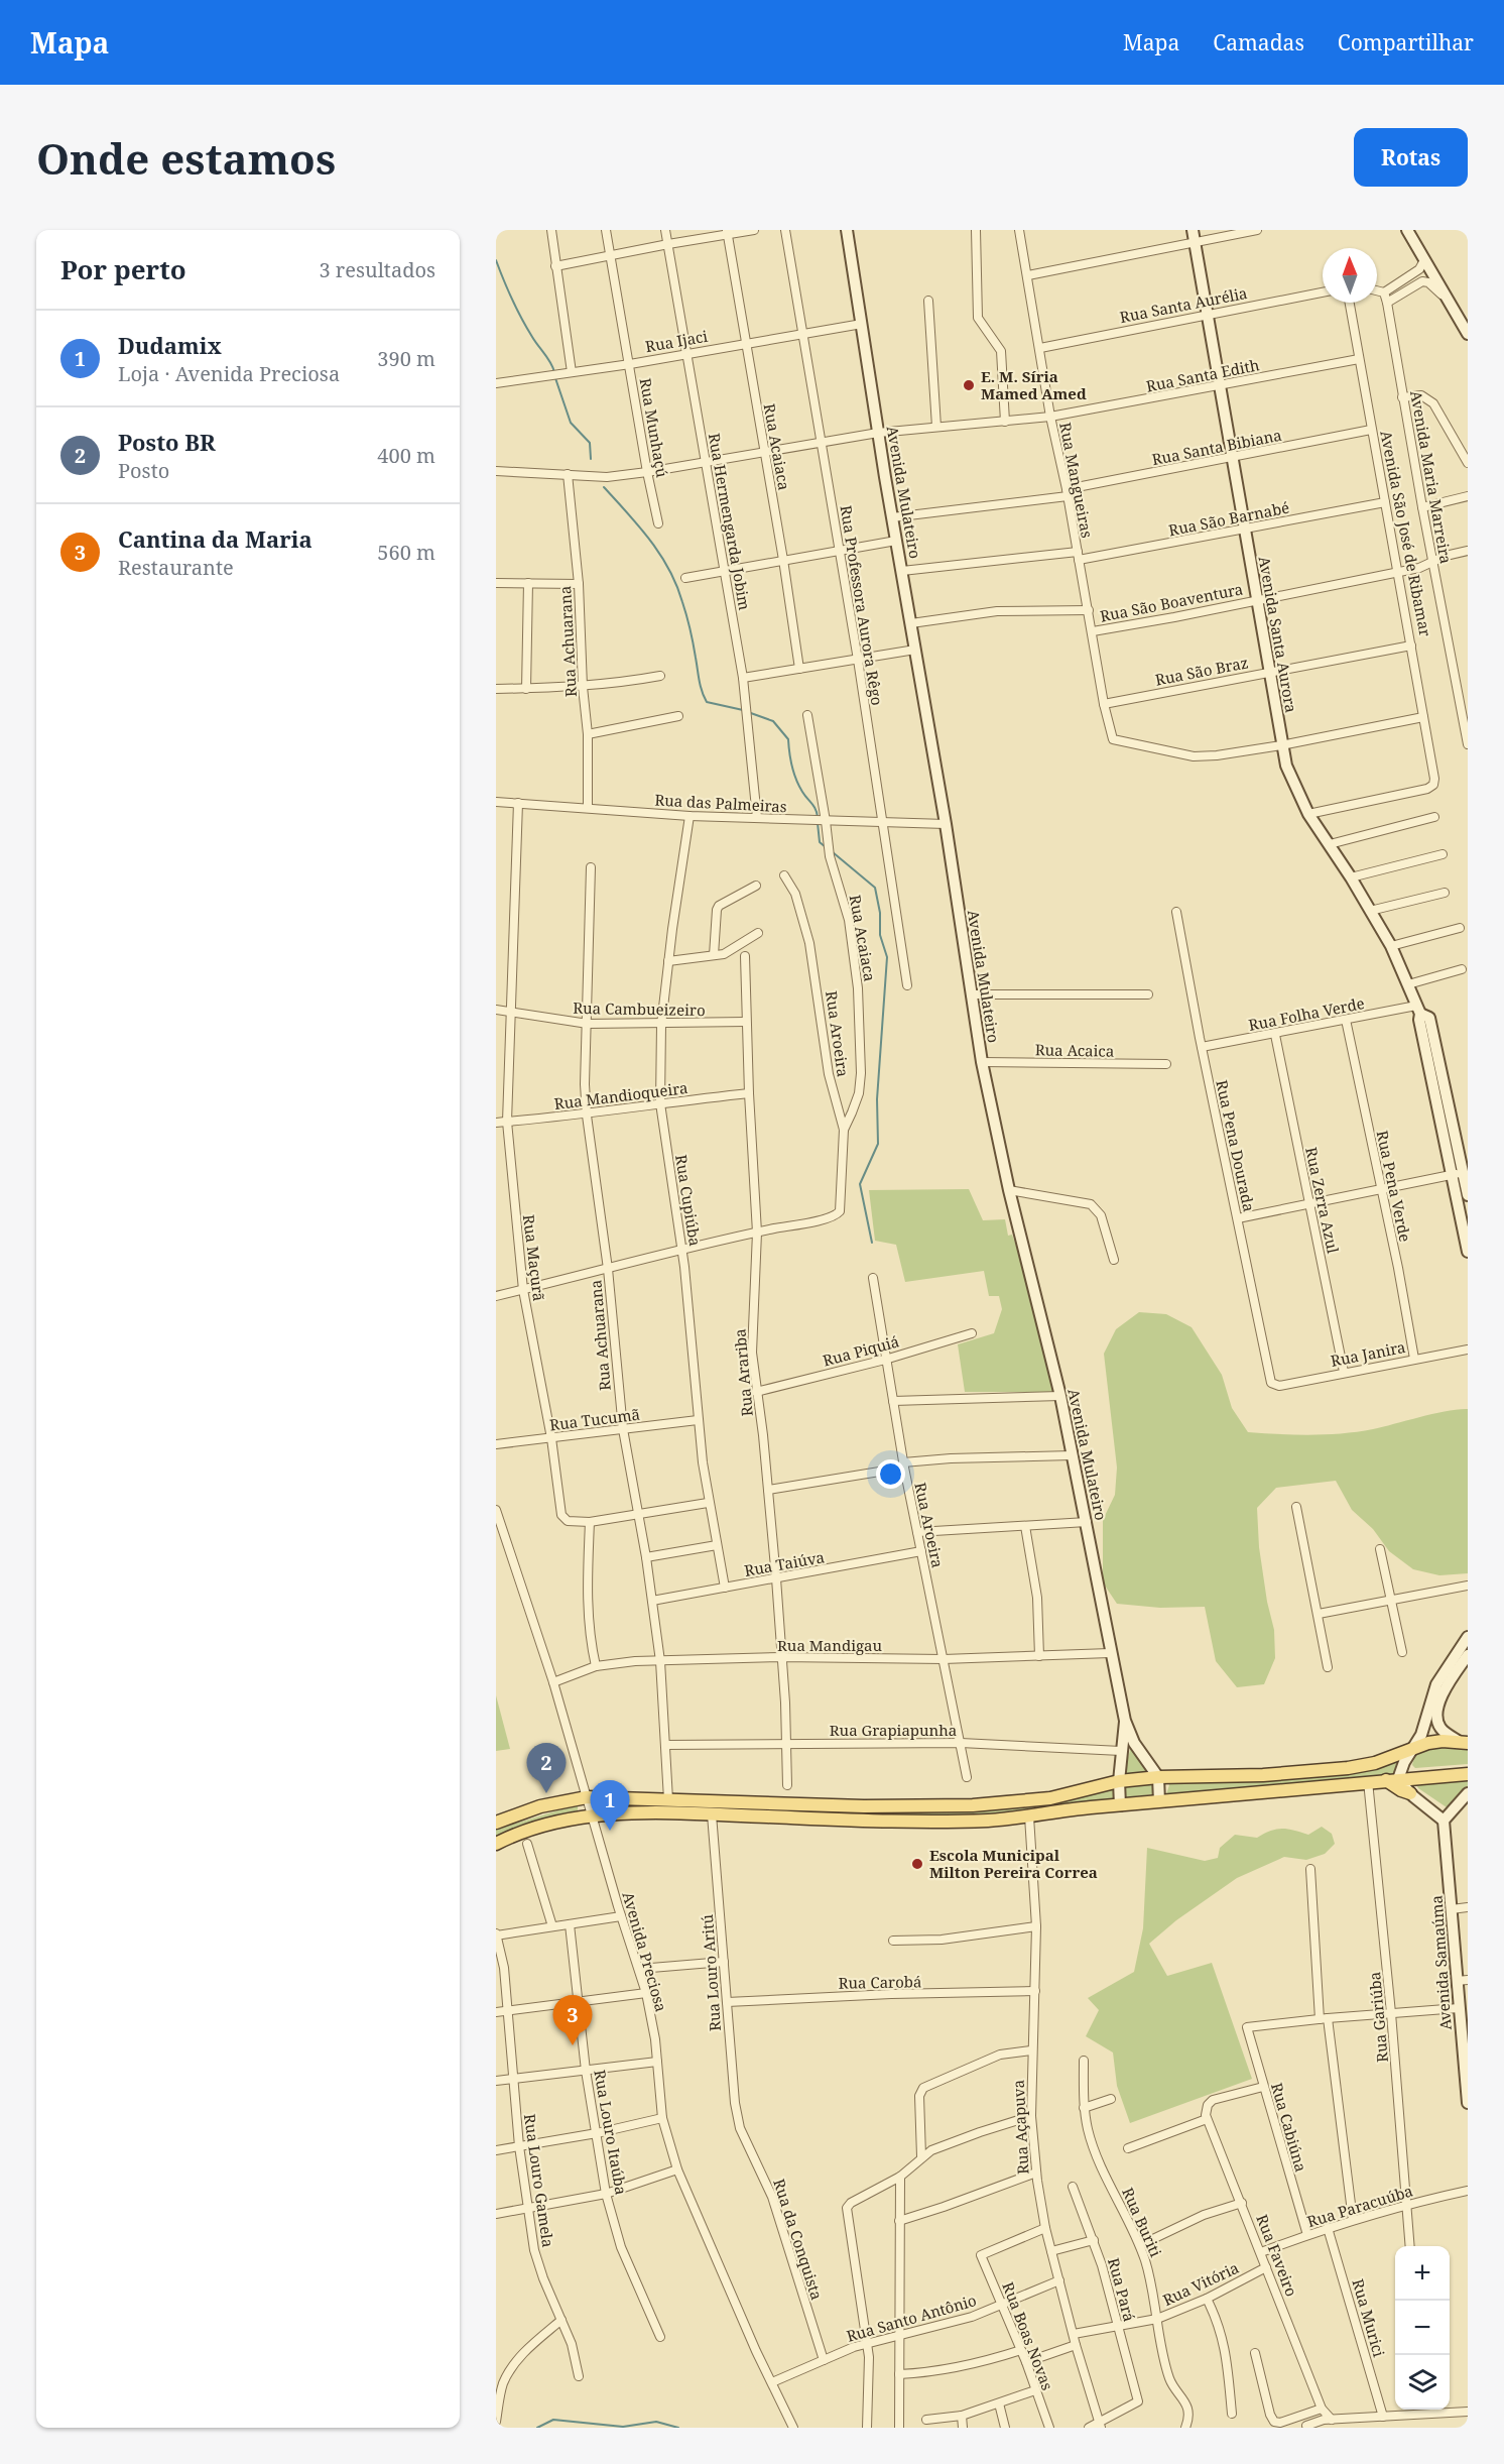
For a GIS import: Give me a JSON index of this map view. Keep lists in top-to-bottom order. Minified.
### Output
{"streets":{"street":["Rua Santa Aurélia","Rua Ijaci","Rua Santa Edith","Rua Munhaçú","Rua Acaiaca","Rua Santa Bibiana","Avenida Maria Marreira","Rua Mangueiras","Avenida Mulateiro","Rua São Barnabé","Rua Hermengarda Jobim","Avenida São José de Ribamar","Rua São Boaventura","Rua Professora Aurora Rêgo","Avenida Santa Aurora","Rua Achuarana","Rua São Braz","Rua das Palmeiras","Rua Cambueizeiro","Rua Folha Verde","Rua Aroeira","Rua Acaica","Rua Mandioqueira","Rua Pena Dourada","Rua Pena Verde","Rua Cupiúba","Rua Zerra Azul","Rua Maçurã","Rua Piquiá","Rua Janira","Rua Arariba","Rua Tucumã","Rua Taiúva","Rua Mandigau","Rua Grapiapunha","Avenida Preciosa","Avenida Samaúma","Rua Louro Aritú","Rua Carobá","Rua Gariúba","Rua Açapuva","Rua Cabiúna","Rua Louro Itaúba","Rua Louro Gamela","Rua Paracuúba","Rua Buriti","Rua da Conquista","Rua Faveiro","Rua Vitória","Rua Pará","Rua Santo Antônio","Rua Murici","Rua Boas Novas"]},"crossings":[["Rua Santa Aurélia","Rua Mangueiras"],["Rua Santa Aurélia","Avenida Santa Aurora"],["Rua Ijaci","Rua Munhaçú"],["Rua Ijaci","Rua Acaiaca"],["Rua Ijaci","Avenida Mulateiro"],["Rua Ijaci","Rua Hermengarda Jobim"],["Rua Ijaci","Rua Professora Aurora Rêgo"],["Rua Santa Edith","Rua Mangueiras"],["Rua Santa Edith","Avenida Mulateiro"],["Rua Santa Edith","Avenida São José de Ribamar"],["Rua Santa Edith","Avenida Santa Aurora"],["Rua Acaiaca","Rua das Palmeiras"],["Rua Acaiaca","Rua Aroeira"],["Rua Santa Bibiana","Rua Mangueiras"],["Rua Santa Bibiana","Avenida Mulateiro"],["Rua Santa Bibiana","Avenida São José de Ribamar"],["Rua Santa Bibiana","Avenida Santa Aurora"],["Avenida Maria Marreira","Rua São Boaventura"],["Rua Mangueiras","Rua São Barnabé"],["Rua Mangueiras","Rua São Boaventura"],["Rua Mangueiras","Avenida Santa Aurora"],["Rua Mangueiras","Rua São Braz"],["Avenida Mulateiro","Rua São Barnabé"],["Avenida Mulateiro","Rua das Palmeiras"],["Avenida Mulateiro","Rua Acaica"],["Avenida Mulateiro","Rua Mandigau"],["Avenida Mulateiro","Rua Grapiapunha"],["Rua São Barnabé","Avenida São José de Ribamar"],["Rua São Barnabé","Avenida Santa Aurora"],["Rua Hermengarda Jobim","Rua das Palmeiras"],["Avenida São José de Ribamar","Rua São Boaventura"],["Avenida São José de Ribamar","Avenida Santa Aurora"],["Avenida São José de Ribamar","Rua São Braz"],["Rua São Boaventura","Avenida Santa Aurora"],["Rua Professora Aurora Rêgo","Rua das Palmeiras"],["Avenida Santa Aurora","Rua São Braz"],["Avenida Santa Aurora","Rua Folha Verde"],["Rua Achuarana","Rua das Palmeiras"],["Rua Achuarana","Rua Cambueizeiro"],["Rua Achuarana","Rua Mandioqueira"],["Rua Achuarana","Rua Tucumã"],["Rua Achuarana","Rua Taiúva"],["Rua Achuarana","Rua Mandigau"],["Rua Achuarana","Rua Grapiapunha"],["Rua das Palmeiras","Rua Cupiúba"],["Rua das Palmeiras","Rua Maçurã"],["Rua Cambueizeiro","Rua Cupiúba"],["Rua Cambueizeiro","Rua Maçurã"],["Rua Cambueizeiro","Rua Arariba"],["Rua Folha Verde","Rua Pena Dourada"],["Rua Folha Verde","Rua Pena Verde"],["Rua Folha Verde","Rua Zerra Azul"],["Rua Aroeira","Rua Piquiá"],["Rua Aroeira","Rua Arariba"],["Rua Aroeira","Rua Taiúva"],["Rua Aroeira","Rua Mandigau"],["Rua Aroeira","Rua Grapiapunha"],["Rua Mandioqueira","Rua Cupiúba"],["Rua Mandioqueira","Rua Maçurã"],["Rua Mandioqueira","Rua Arariba"],["Rua Pena Dourada","Rua Janira"],["Rua Pena Verde","Rua Janira"],["Rua Cupiúba","Rua Tucumã"],["Rua Cupiúba","Rua Taiúva"],["Rua Zerra Azul","Rua Janira"],["Rua Maçurã","Rua Tucumã"],["Rua Piquiá","Rua Arariba"],["Rua Arariba","Rua Taiúva"],["Rua Arariba","Rua Mandigau"],["Rua Arariba","Rua Grapiapunha"],["Rua Mandigau","Avenida Preciosa"],["Avenida Preciosa","Rua Santo Antônio"],["Rua Louro Aritú","Rua Carobá"],["Rua Louro Aritú","Rua da Conquista"],["Rua Carobá","Rua Açapuva"],["Rua Gariúba","Rua Paracuúba"],["Rua Açapuva","Rua Vitória"],["Rua Açapuva","Rua Pará"],["Rua Açapuva","Rua Santo Antônio"],["Rua Açapuva","Rua Boas Novas"],["Rua Cabiúna","Rua Paracuúba"],["Rua Paracuúba","Rua Faveiro"],["Rua Paracuúba","Rua Murici"],["Rua Buriti","Rua Vitória"],["Rua da Conquista","Rua Santo Antônio"],["Rua Faveiro","Rua Vitória"],["Rua Vitória","Rua Pará"],["Rua Santo Antônio","Rua Boas Novas"]],"places":["E. M. Síria Mamed Amed","Escola Municipal Milton Pereira Correa"],"north":"top","page":{"header":"Mapa","nav":["Mapa","Camadas","Compartilhar"],"buttons":"Rotas","title":"Onde estamos","heading":["Por perto","3 resultados"],"list":[{"mark":"1","name":"Dudamix","note":"Loja · Avenida Preciosa","value":"390 m"},{"mark":"2","name":"Posto BR","note":"Posto","value":"400 m"},{"mark":"3","name":"Cantina da Maria","note":"Restaurante","value":"560 m"}],"pins":["2","1","3"],"map_buttons":["+","−"]}}
